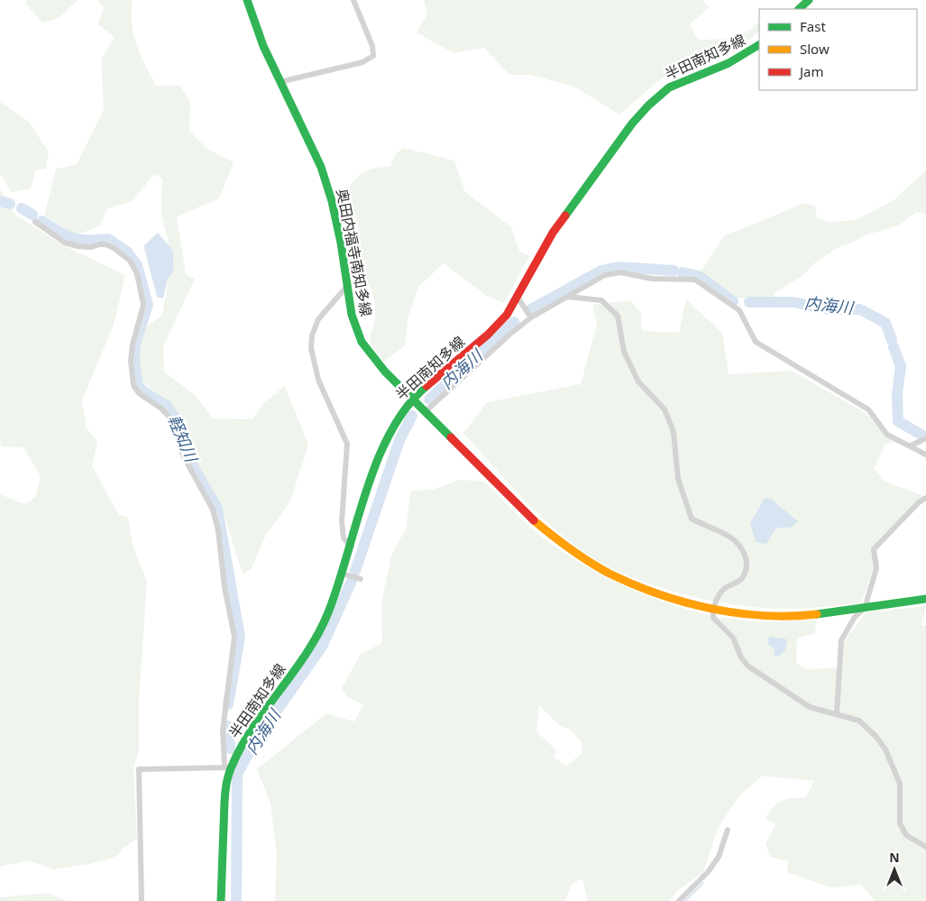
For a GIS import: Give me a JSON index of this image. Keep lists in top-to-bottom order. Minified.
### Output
{"streets":{"main road":["半田南知多線","奥田内福寺南知多線"]},"crossings":[["半田南知多線","奥田内福寺南知多線"]],"water":["内海川","軽知川"],"legend":["Fast","Slow","Jam"],"north":"top"}
